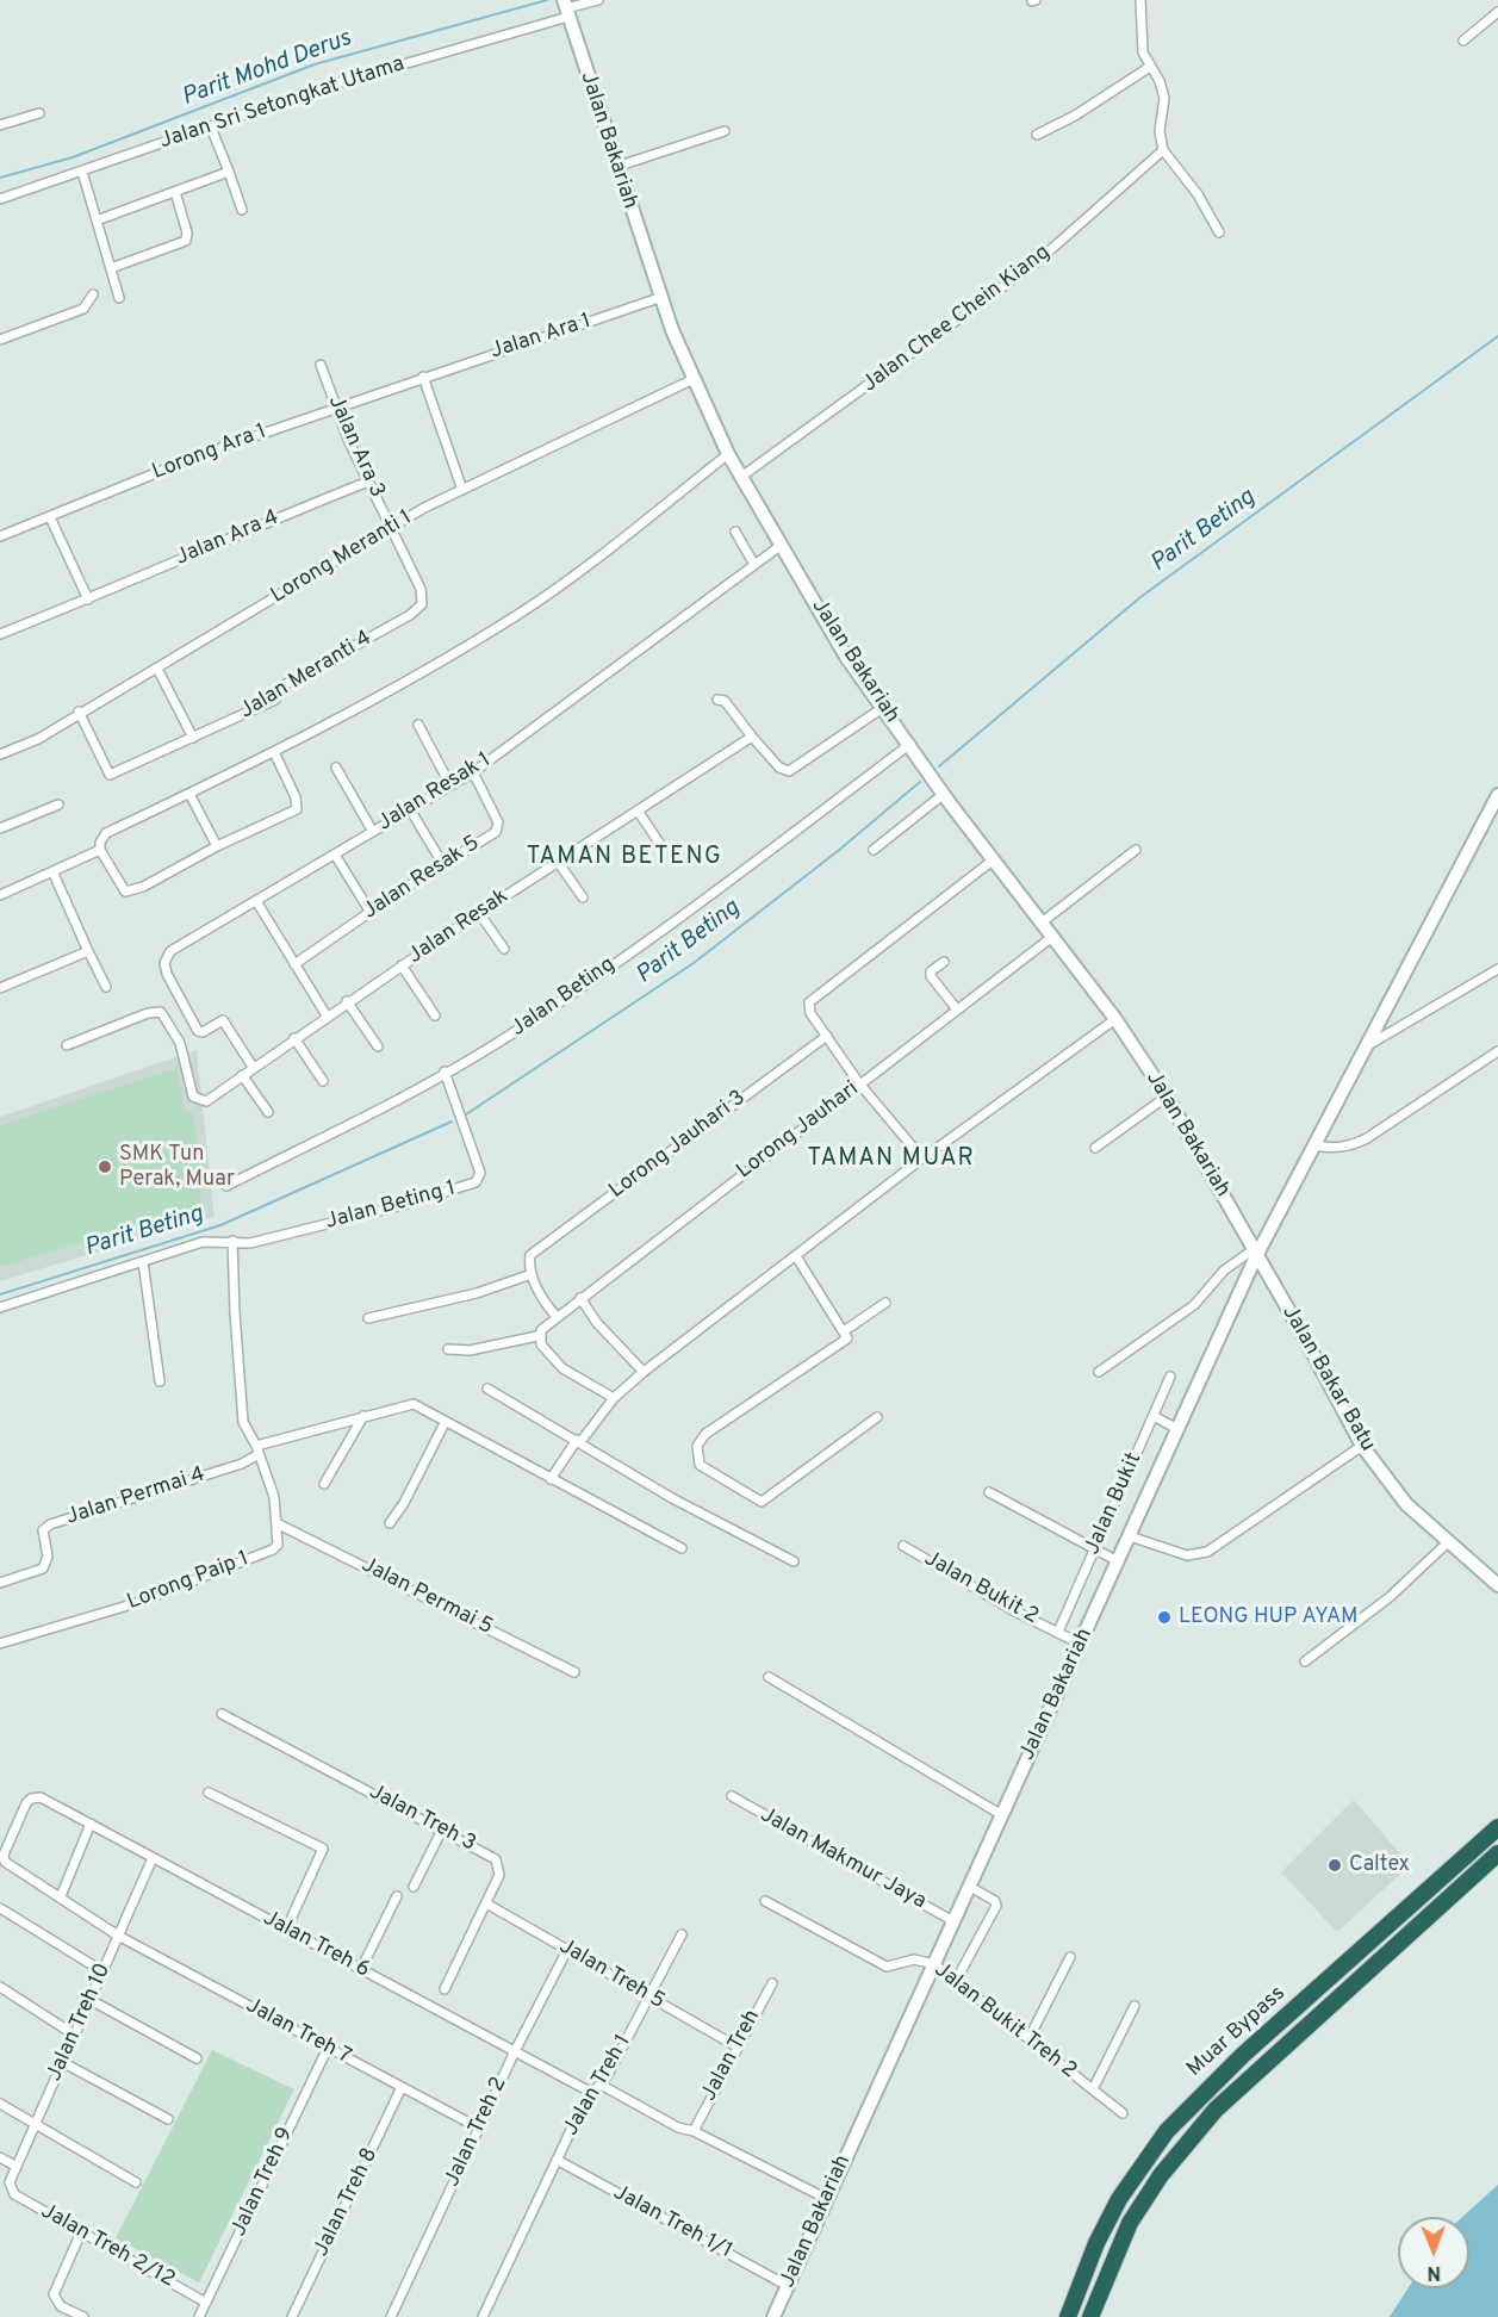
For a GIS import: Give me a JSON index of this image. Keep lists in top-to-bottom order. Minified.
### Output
{"streets":{"highway":["Muar Bypass"],"main road":["Jalan Bakariah","Jalan Bakar Batu"],"street":["Jalan Sri Setongkat Utama","Jalan Chee Chein Kiang","Jalan Ara 1","Jalan Ara 3","Lorong Ara 1","Jalan Ara 4","Lorong Meranti 1","Jalan Meranti 4","Jalan Resak 1","Jalan Resak 5","Jalan Resak","Jalan Beting","Lorong Jauhari","Lorong Jauhari 3","Jalan Beting 1","Jalan Permai 4","Jalan Bukit","Lorong Paip 1","Jalan Bukit 2","Jalan Permai 5","Jalan Treh 3","Jalan Makmur Jaya","Jalan Treh 6","Jalan Treh 5","Jalan Bukit Treh 2","Jalan Treh 10","Jalan Treh 7","Jalan Treh","Jalan Treh 1","Jalan Treh 2","Jalan Treh 9","Jalan Treh 8","Jalan Treh 1/1","Jalan Treh 2/12"]},"crossings":[["Jalan Sri Setongkat Utama","Jalan Bakariah"],["Jalan Bakariah","Jalan Chee Chein Kiang"],["Jalan Bakariah","Jalan Ara 1"],["Jalan Bakariah","Lorong Meranti 1"],["Jalan Bakariah","Jalan Resak 1"],["Jalan Bakariah","Jalan Beting"],["Jalan Bakariah","Lorong Jauhari"],["Jalan Bakariah","Jalan Bakar Batu"],["Jalan Bakariah","Jalan Bukit 2"],["Jalan Bakariah","Jalan Makmur Jaya"],["Jalan Bakariah","Jalan Bukit Treh 2"],["Jalan Bakariah","Jalan Treh 1/1"],["Jalan Ara 1","Lorong Ara 1"],["Jalan Ara 3","Lorong Ara 1"],["Jalan Ara 3","Jalan Ara 4"],["Jalan Ara 3","Lorong Meranti 1"],["Jalan Ara 3","Jalan Meranti 4"],["Lorong Meranti 1","Jalan Meranti 4"],["Jalan Resak 1","Jalan Resak 5"],["Jalan Resak 1","Jalan Resak"],["Jalan Beting","Jalan Beting 1"],["Jalan Beting 1","Lorong Paip 1"],["Jalan Permai 4","Lorong Paip 1"],["Jalan Bukit","Jalan Bukit 2"],["Lorong Paip 1","Jalan Permai 5"],["Jalan Treh 3","Jalan Treh 5"],["Jalan Treh 6","Jalan Treh 10"],["Jalan Treh 6","Jalan Treh 7"],["Jalan Treh 6","Jalan Treh 1"],["Jalan Treh 6","Jalan Treh 2"],["Jalan Treh 5","Jalan Treh"],["Jalan Treh 5","Jalan Treh 1"],["Jalan Treh 5","Jalan Treh 2"],["Jalan Treh 10","Jalan Treh 7"],["Jalan Treh 10","Jalan Treh 2/12"],["Jalan Treh 7","Jalan Treh 2"],["Jalan Treh 7","Jalan Treh 9"],["Jalan Treh 7","Jalan Treh 8"],["Jalan Treh 1","Jalan Treh 1/1"],["Jalan Treh 9","Jalan Treh 2/12"]],"districts":["TAMAN BETENG","TAMAN MUAR"],"water":["Parit Mohd Derus","Parit Beting"],"places":["SMK Tun Perak, Muar","LEONG HUP AYAM","Caltex"],"north":"bottom"}
